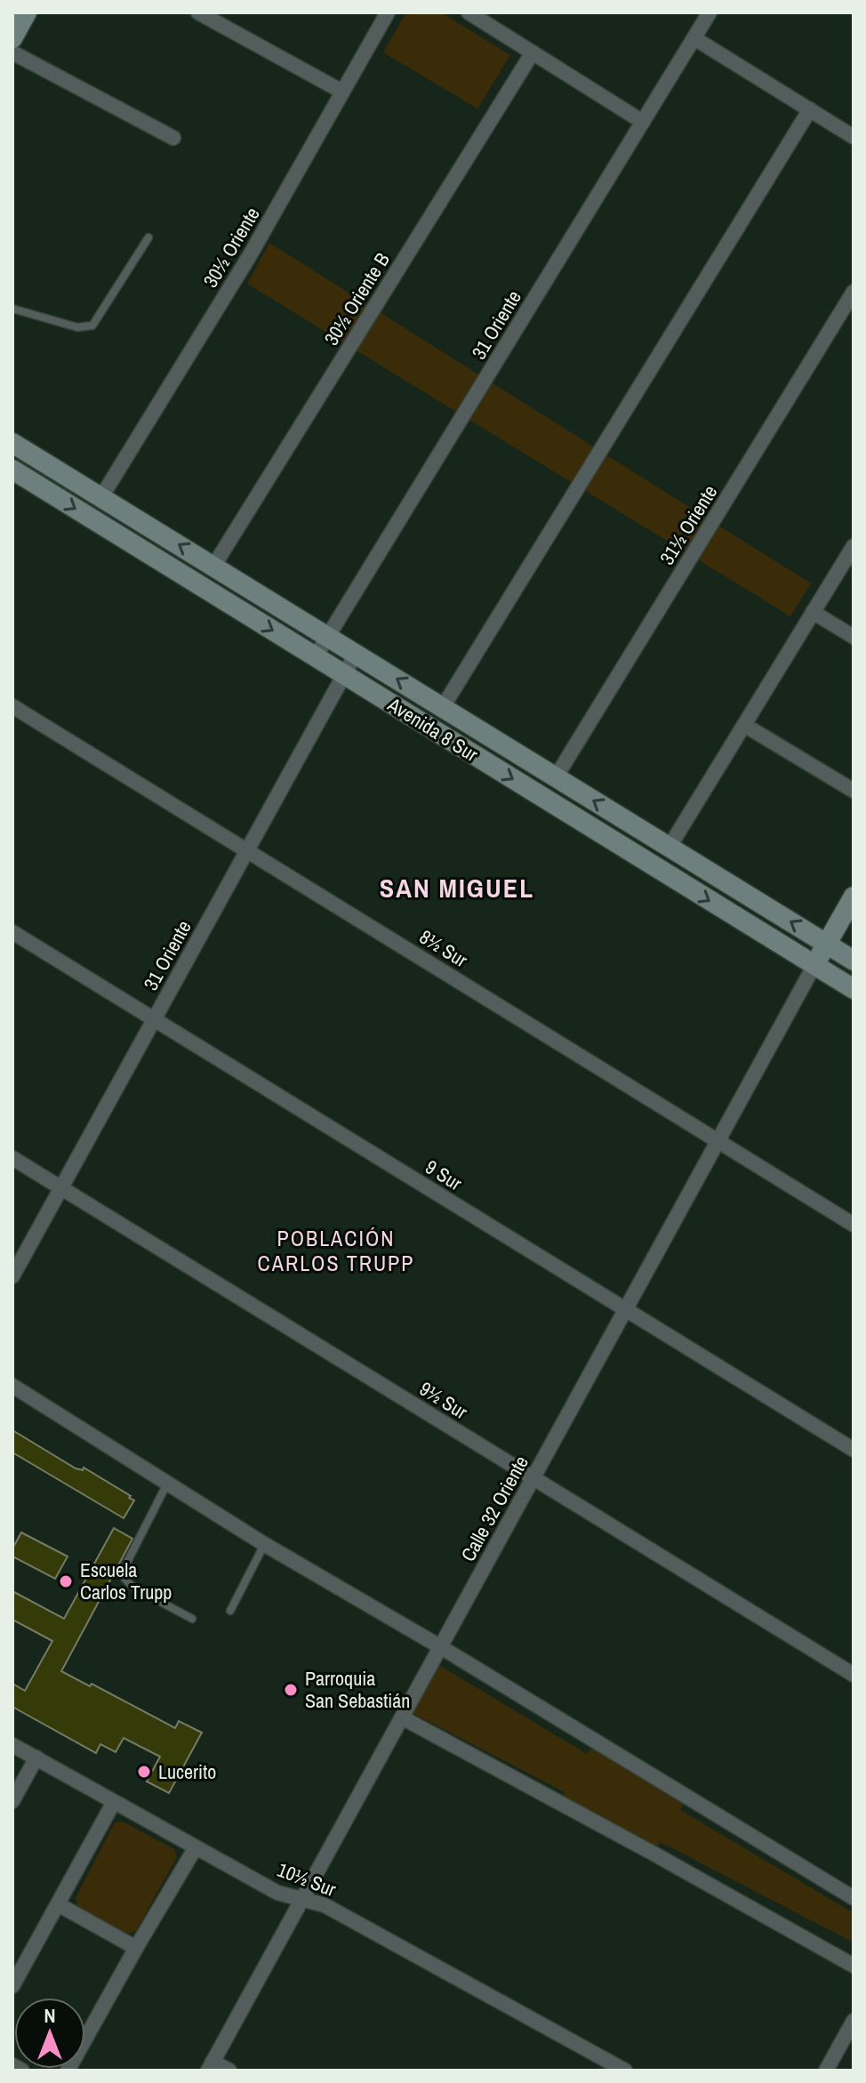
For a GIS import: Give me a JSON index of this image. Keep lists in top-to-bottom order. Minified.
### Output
{"streets":{"street":["30½ Oriente","30½ Oriente B","31 Oriente","31½ Oriente","Avenida 8 Sur","8½ Sur","9 Sur","9½ Sur","Calle 32 Oriente","10½ Sur"]},"crossings":[["30½ Oriente","Avenida 8 Sur"],["30½ Oriente B","Avenida 8 Sur"],["31 Oriente","Avenida 8 Sur"],["31 Oriente","8½ Sur"],["31 Oriente","9 Sur"],["31 Oriente","9½ Sur"],["31½ Oriente","Avenida 8 Sur"],["Avenida 8 Sur","Calle 32 Oriente"],["8½ Sur","Calle 32 Oriente"],["9 Sur","Calle 32 Oriente"],["9½ Sur","Calle 32 Oriente"],["Calle 32 Oriente","10½ Sur"]],"districts":["SAN MIGUEL","POBLACIÓN CARLOS TRUPP"],"places":["Escuela Carlos Trupp","Parroquia San Sebastián","Lucerito"],"north":"top"}
